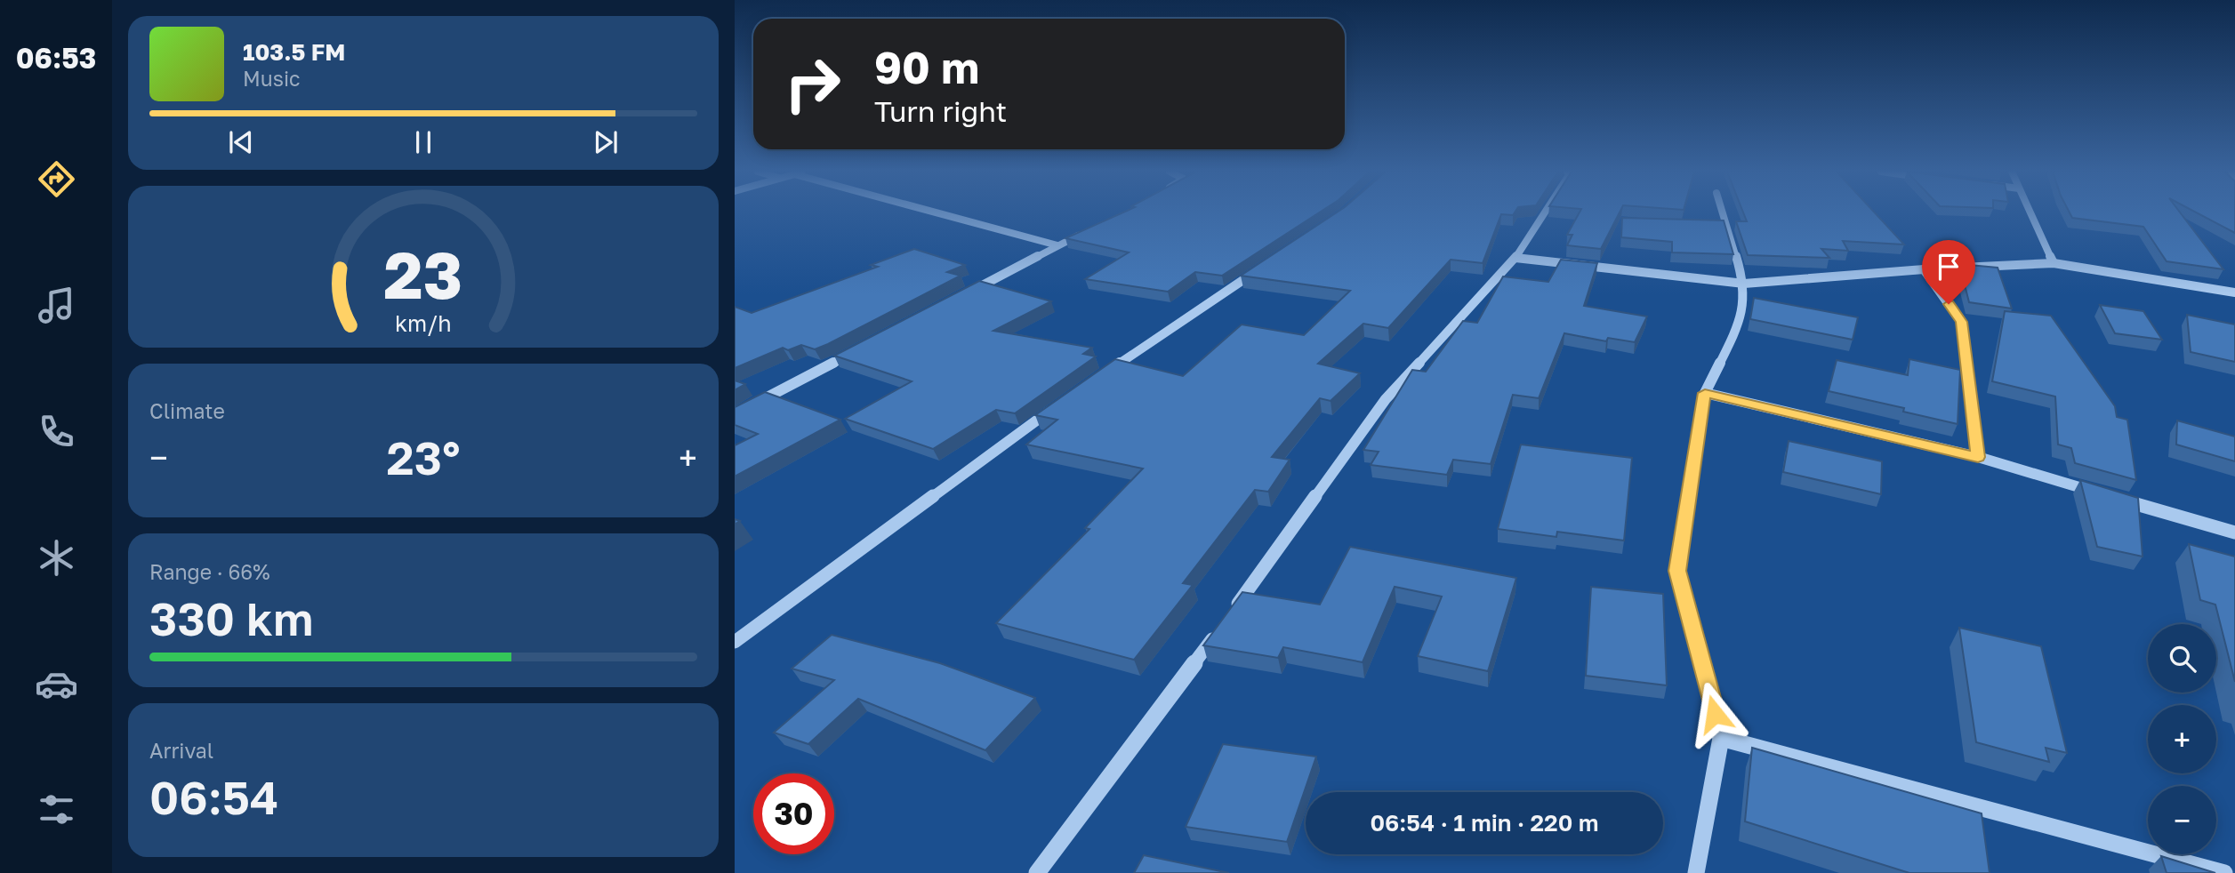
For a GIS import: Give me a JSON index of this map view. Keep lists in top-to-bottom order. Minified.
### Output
{"page":{"tabs":"06:53","turn":["90 m","Turn right"],"song":["103.5 FM","Music"],"tile":["Climate",["Range · 66%","330 km"],["Arrival","06:54"]],"heat":["−","23°","+"],"map_buttons":["+","−"],"limit":"30","trip":"06:54 · 1 min · 220 m","gauge":["23","km/h"]}}
